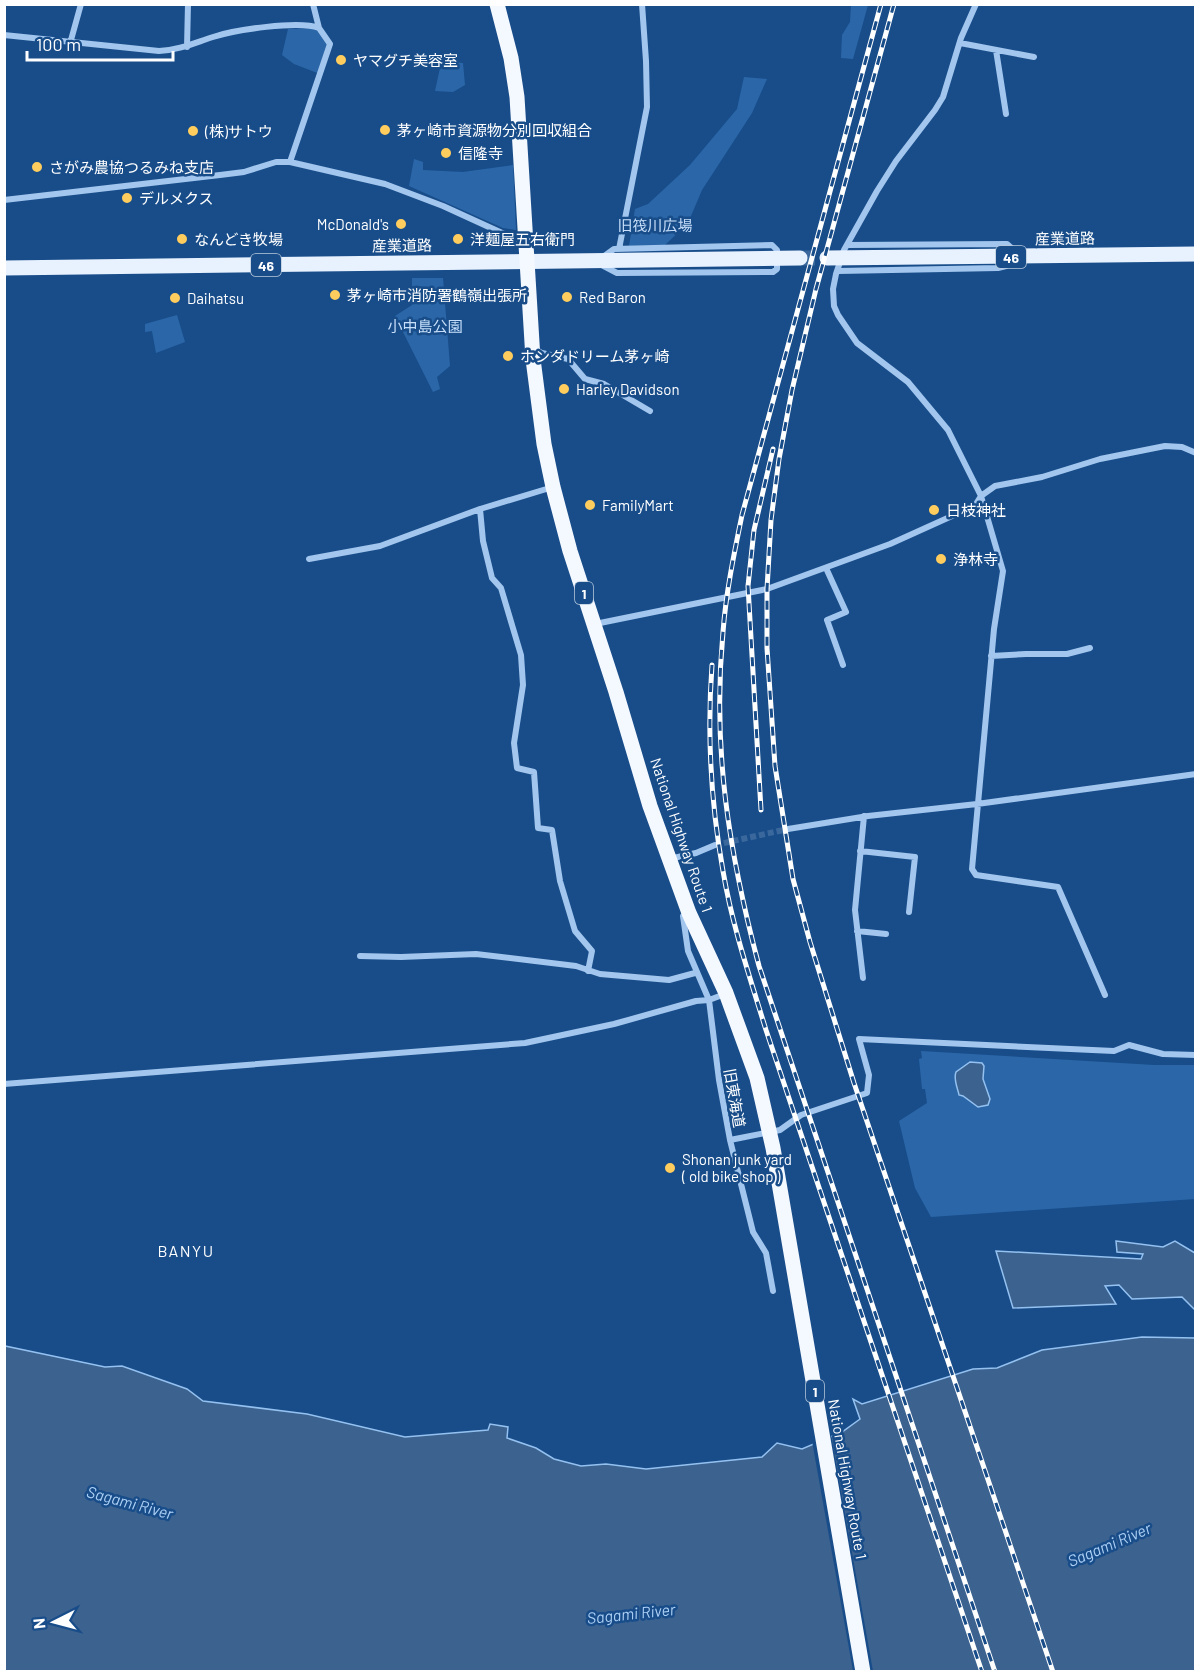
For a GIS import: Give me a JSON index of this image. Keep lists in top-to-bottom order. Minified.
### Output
{"streets":{"highway":["1","National Highway Route 1"],"main road":["産業道路","46"],"street":["旧東海道"]},"crossings":[["産業道路","National Highway Route 1"],["National Highway Route 1","旧東海道"]],"districts":["BANYU"],"water":["Sagami River"],"parks":["旧筏川広場","小中島公園"],"places":["ヤマグチ美容室","茅ヶ崎市資源物分別回収組合","(株)サトウ","信隆寺","さがみ農協つるみね支店","デルメクス","McDonald's","なんどき牧場","洋麺屋五右衛門","茅ヶ崎市消防署鶴嶺出張所","Red Baron","Daihatsu","ホンダドリーム茅ヶ崎","Harley Davidson","FamilyMart","日枝神社","浄林寺","Shonan junk yard ( old bike shop )"],"scale_bar":"100 m","north":"left"}
